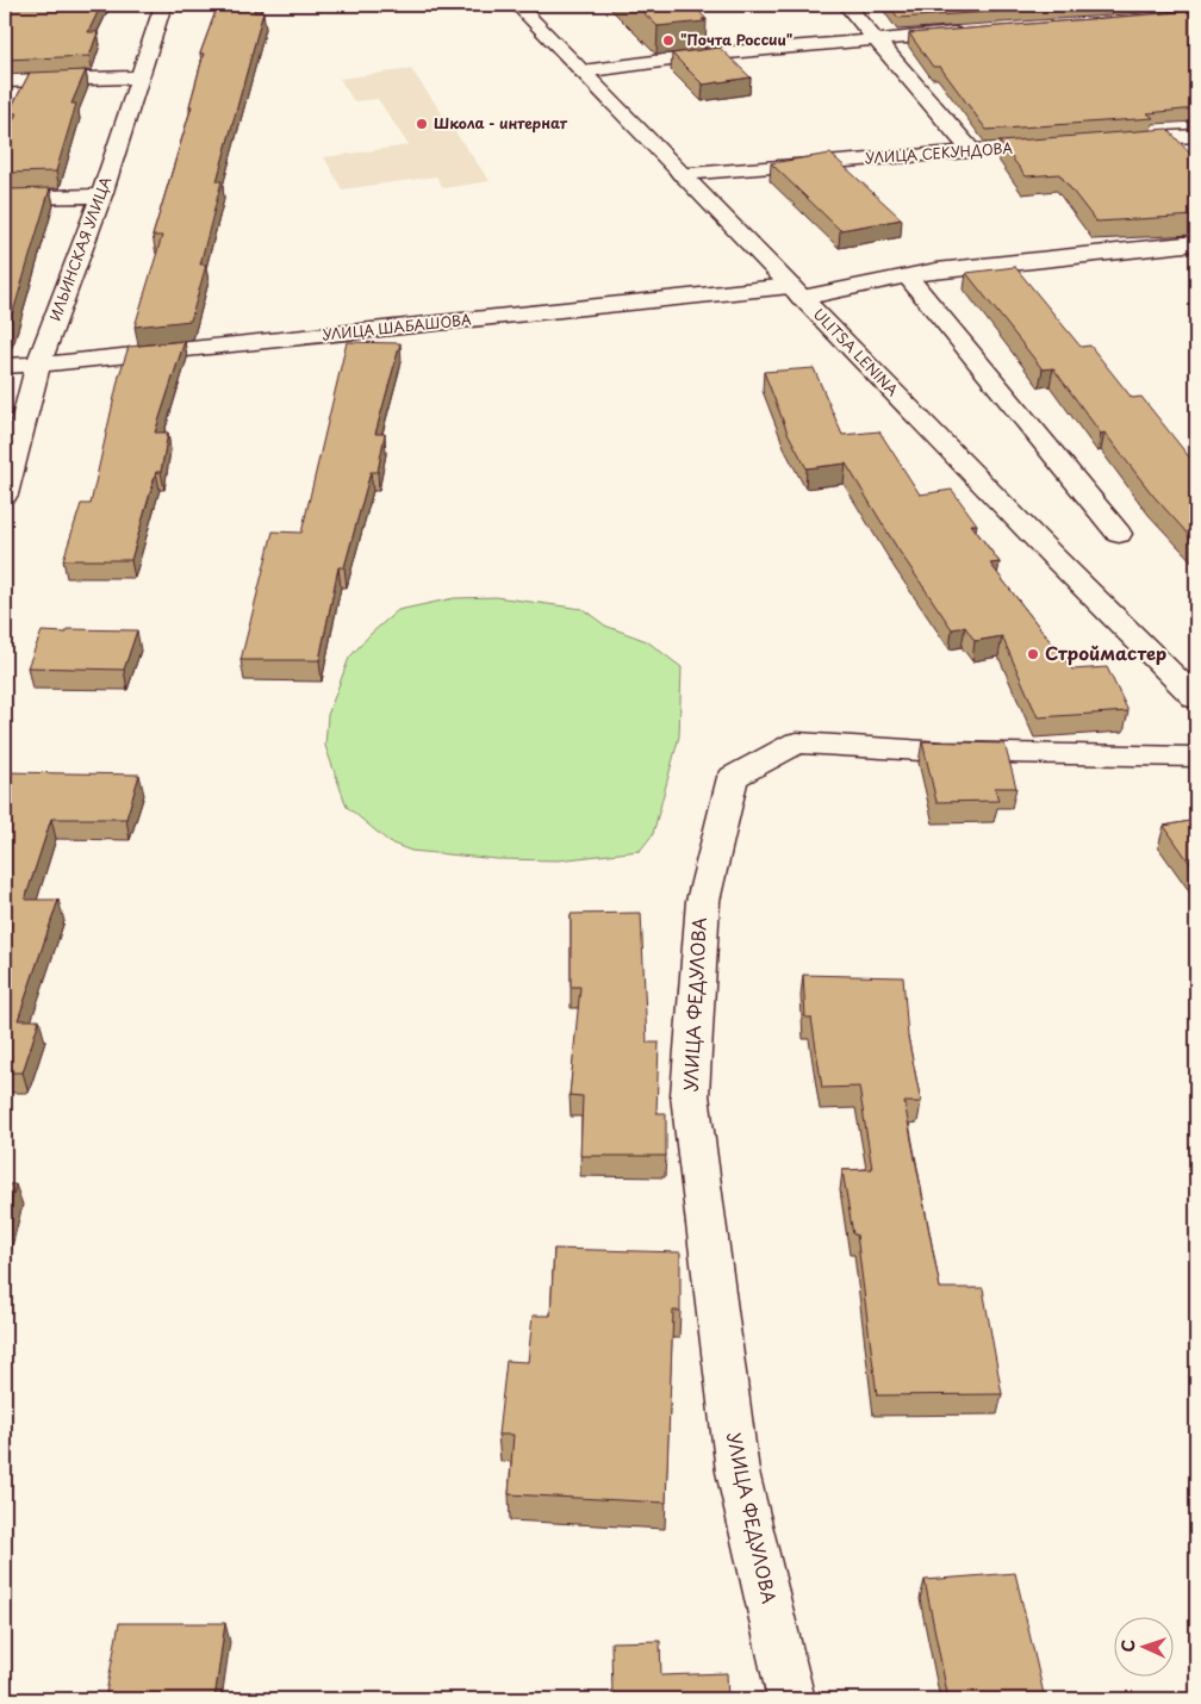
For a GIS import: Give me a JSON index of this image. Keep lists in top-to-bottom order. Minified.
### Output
{"streets":{"street":["УЛИЦА СЕКУНДОВА","ИЛЬИНСКАЯ УЛИЦА","УЛИЦА ШАБАШОВА","ULITSA LENINA","УЛИЦА ФЕДУЛОВА"]},"crossings":[["УЛИЦА СЕКУНДОВА","ULITSA LENINA"],["ИЛЬИНСКАЯ УЛИЦА","УЛИЦА ШАБАШОВА"],["УЛИЦА ШАБАШОВА","ULITSA LENINA"]],"places":["\"Почта России\"","Школа - интернат","Строймастер"],"north":"left"}
